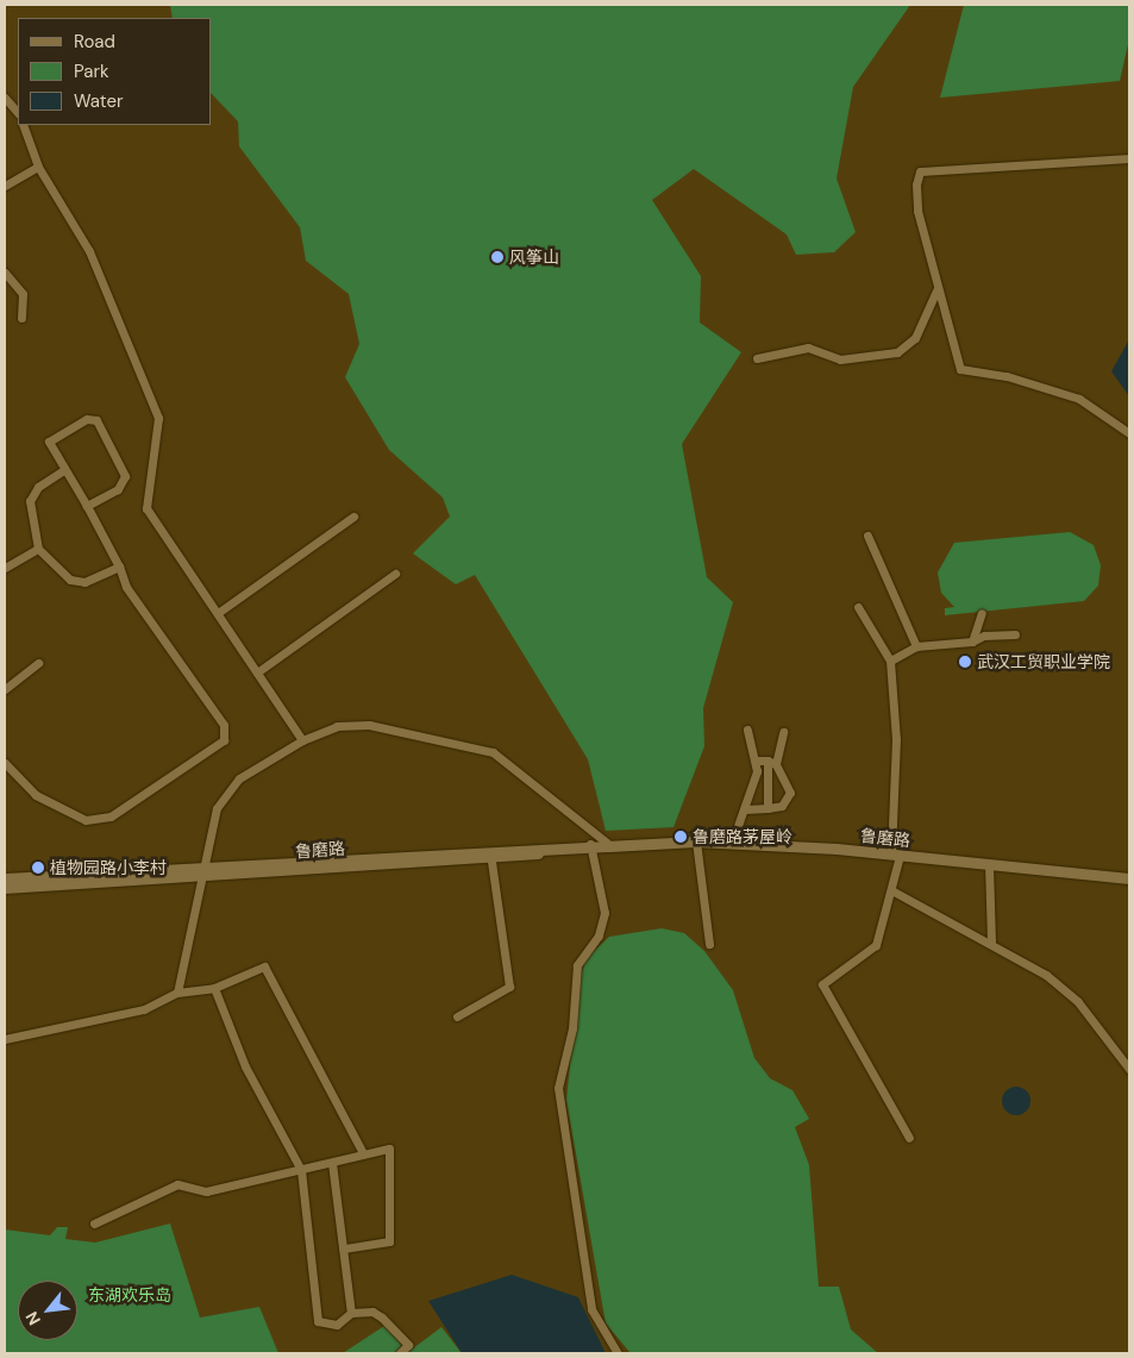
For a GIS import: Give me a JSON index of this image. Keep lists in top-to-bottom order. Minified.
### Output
{"streets":{"street":["鲁磨路"]},"parks":["东湖欢乐岛"],"places":["风筝山","武汉工贸职业学院","鲁磨路茅屋岭","植物园路小李村"],"legend":["Road","Park","Water"],"north":"bottom left"}
